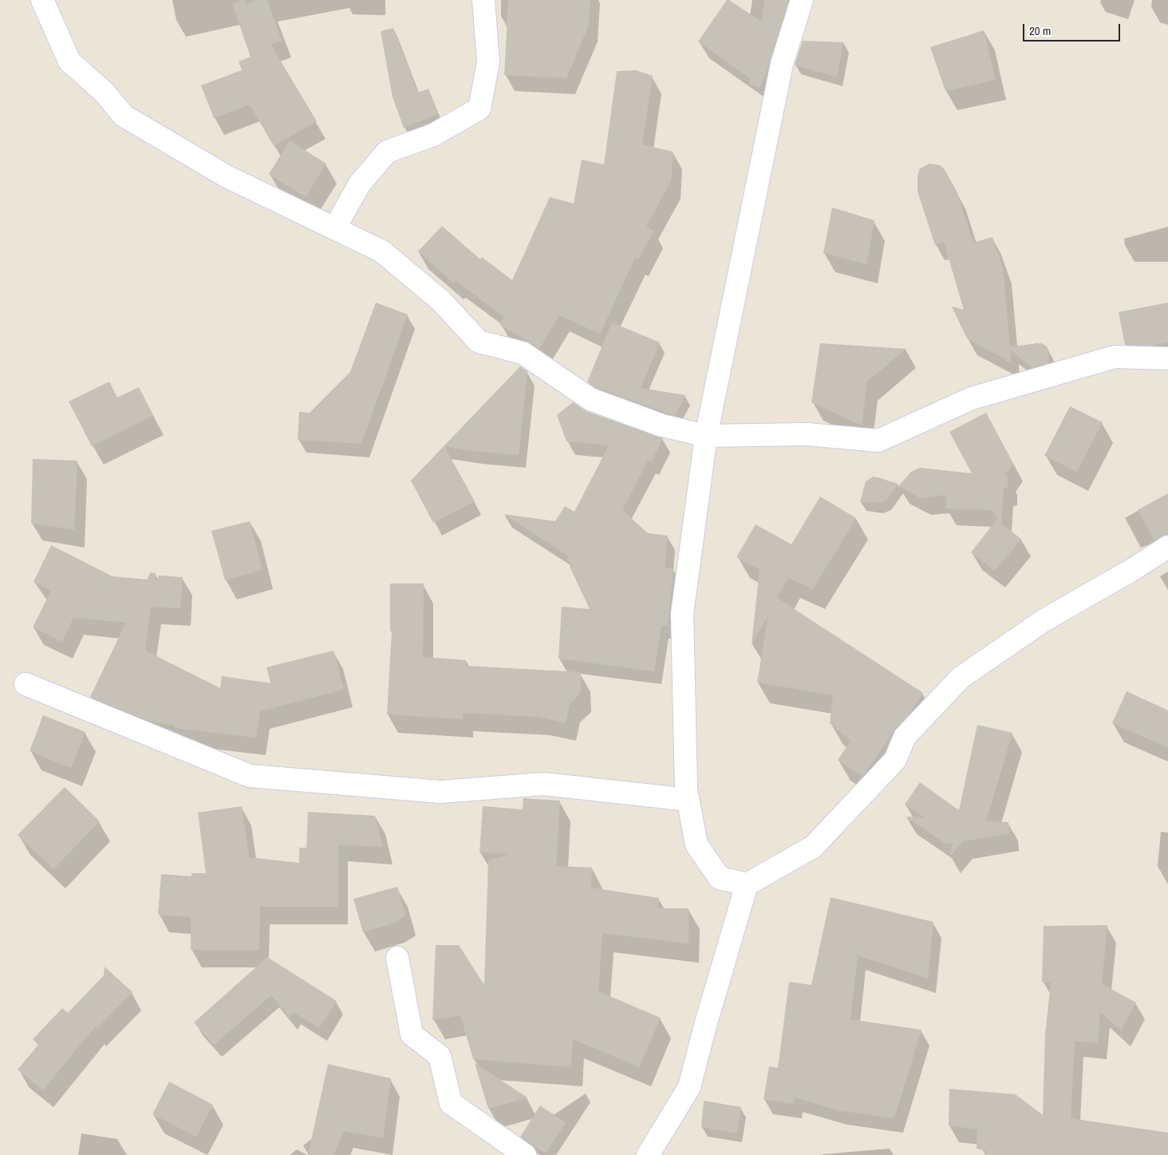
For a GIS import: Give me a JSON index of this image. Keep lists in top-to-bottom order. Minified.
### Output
{"scale_bar":"20 m"}
